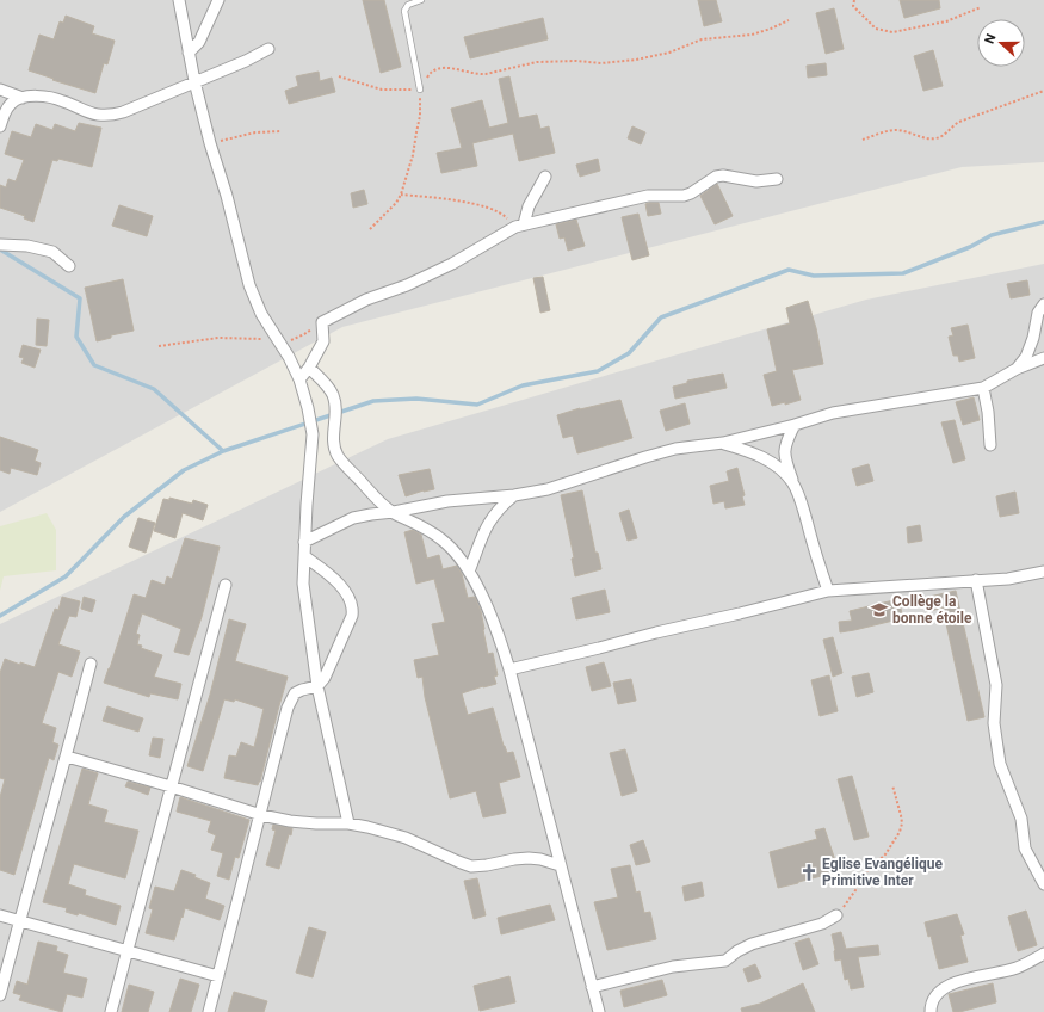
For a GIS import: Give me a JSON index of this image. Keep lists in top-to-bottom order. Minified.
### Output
{"places":{"school or university":["Collège la bonne étoile"],"church":["Eglise Evangélique Primitive Inter"]},"north":"left"}
